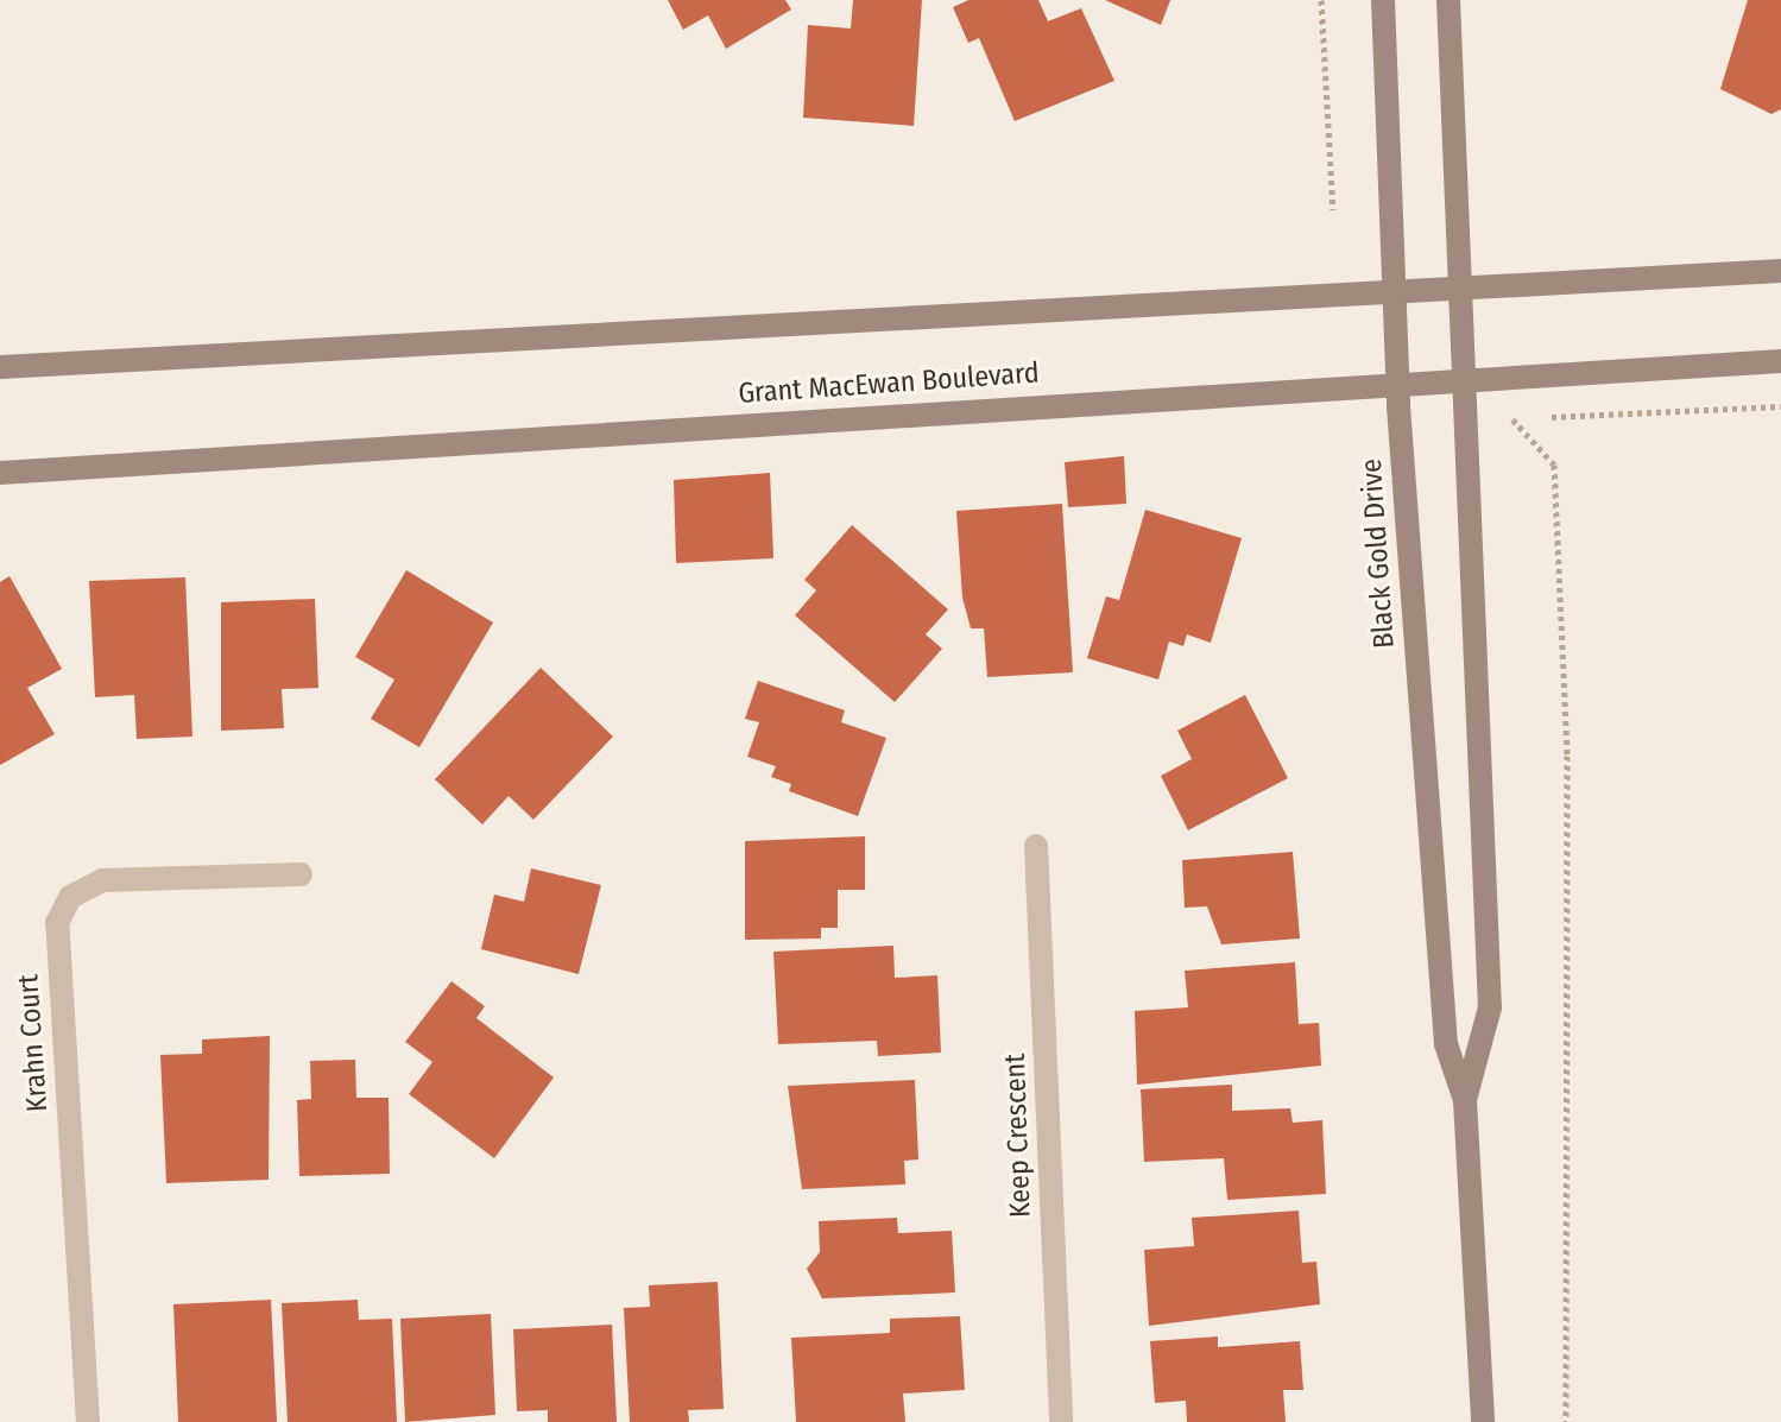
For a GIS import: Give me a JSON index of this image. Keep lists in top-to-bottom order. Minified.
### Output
{"streets":{"main road":["Grant MacEwan Boulevard","Black Gold Drive"],"street":["Krahn Court","Keep Crescent"]},"crossings":[["Grant MacEwan Boulevard","Black Gold Drive"]]}
